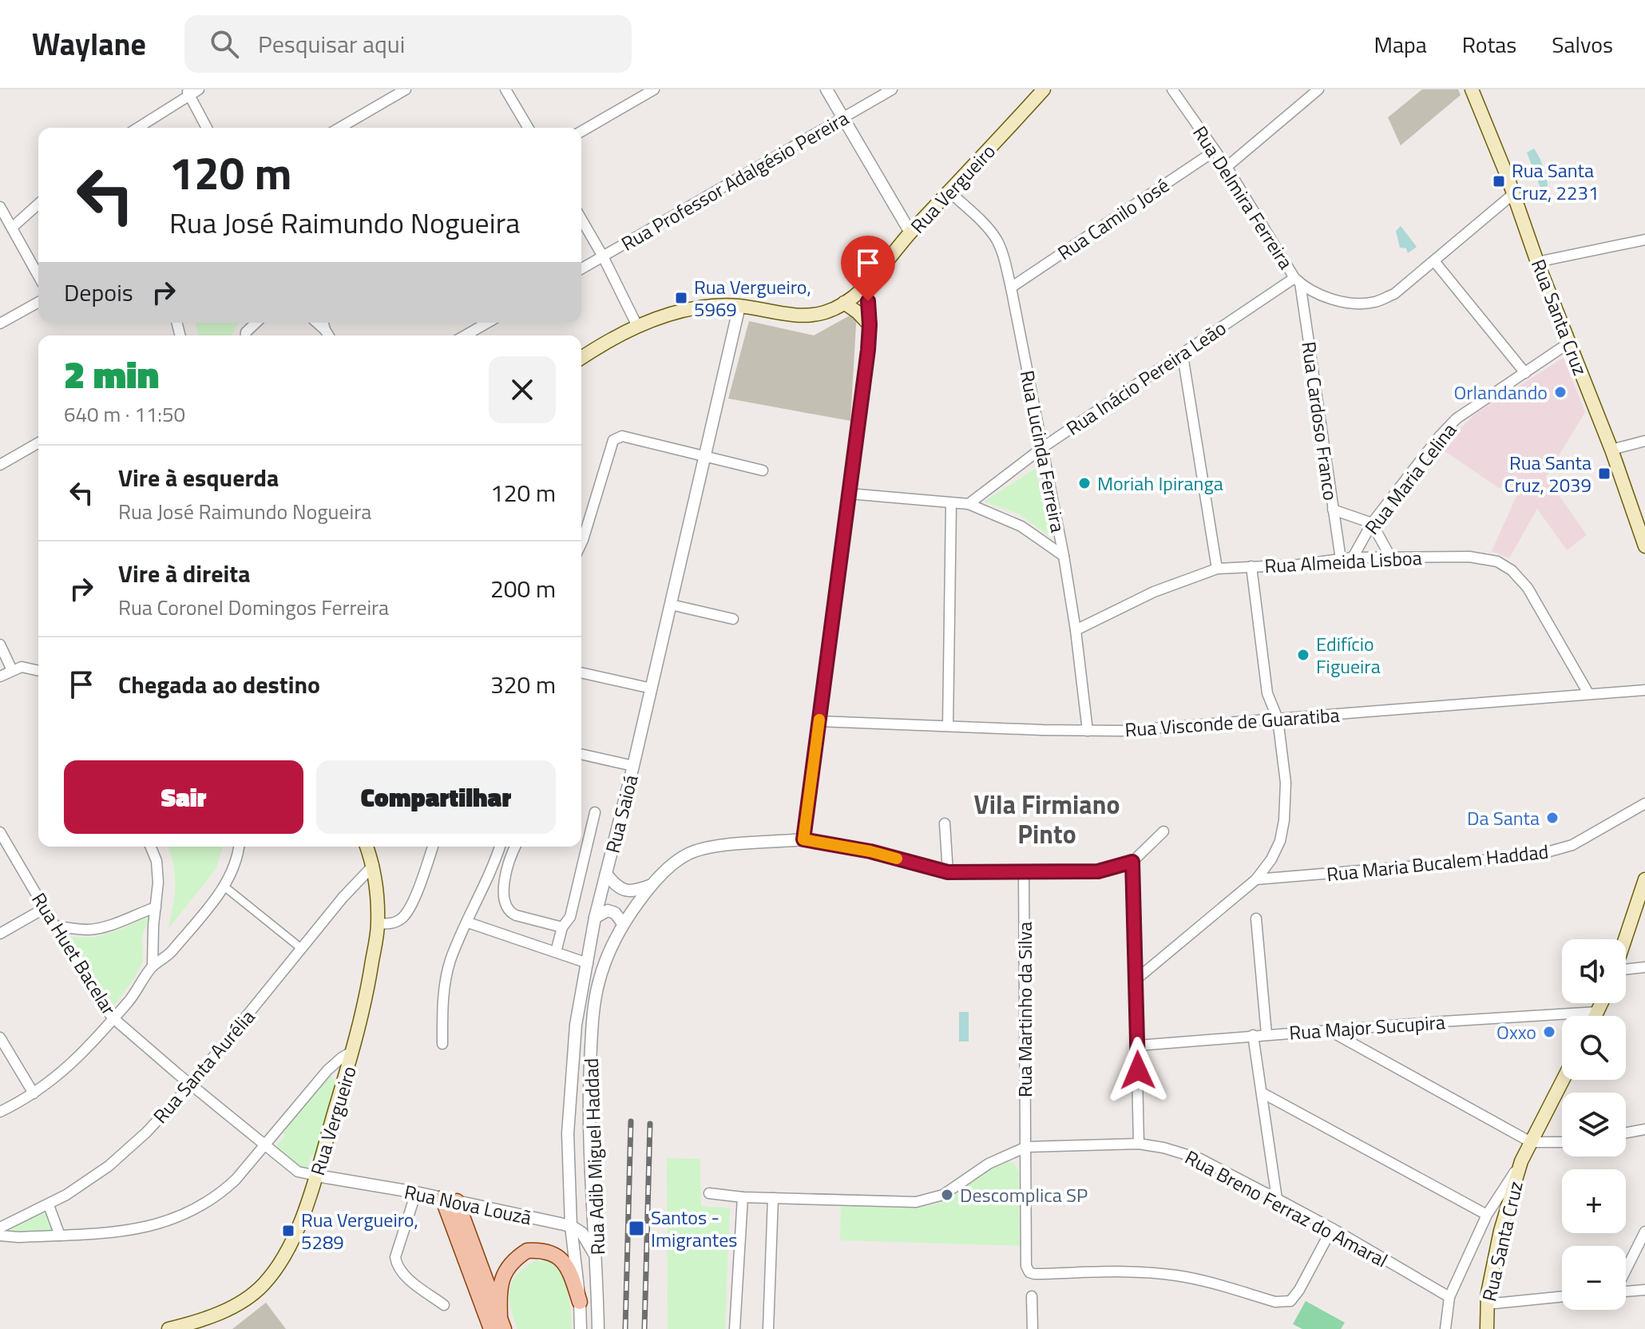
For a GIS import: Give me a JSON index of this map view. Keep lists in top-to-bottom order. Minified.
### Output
{"streets":{"main road":["Rua Vergueiro","Rua Santa Cruz"],"street":["Rua Professor Adalgésio Pereira","Rua Delmira Ferreira","Rua Camilo José","Rua Inácio Pereira Leão","Rua Cardoso Franco","Rua Lucinda Ferreira","Rua Maria Celina","Rua Almeida Lisboa","Rua Visconde de Guaratiba","Rua Saioá","Rua Maria Bucalem Haddad","Rua Huet Bacelar","Rua Martinho da Silva","Rua Major Sucupira","Rua Santa Aurélia","Rua Adib Miguel Haddad","Rua Nova Louzã","Rua Breno Ferraz do Amaral"]},"crossings":[["Rua Vergueiro","Rua Lucinda Ferreira"],["Rua Vergueiro","Rua Saioá"],["Rua Vergueiro","Rua Huet Bacelar"],["Rua Vergueiro","Rua Santa Aurélia"],["Rua Vergueiro","Rua Nova Louzã"],["Rua Delmira Ferreira","Rua Camilo José"],["Rua Delmira Ferreira","Rua Santa Cruz"],["Rua Delmira Ferreira","Rua Inácio Pereira Leão"],["Rua Delmira Ferreira","Rua Cardoso Franco"],["Rua Camilo José","Rua Lucinda Ferreira"],["Rua Santa Cruz","Rua Maria Celina"],["Rua Santa Cruz","Rua Breno Ferraz do Amaral"],["Rua Inácio Pereira Leão","Rua Cardoso Franco"],["Rua Inácio Pereira Leão","Rua Lucinda Ferreira"],["Rua Cardoso Franco","Rua Almeida Lisboa"],["Rua Lucinda Ferreira","Rua Almeida Lisboa"],["Rua Lucinda Ferreira","Rua Visconde de Guaratiba"],["Rua Maria Celina","Rua Almeida Lisboa"],["Rua Almeida Lisboa","Rua Visconde de Guaratiba"],["Rua Saioá","Rua Nova Louzã"],["Rua Huet Bacelar","Rua Santa Aurélia"],["Rua Huet Bacelar","Rua Nova Louzã"],["Rua Martinho da Silva","Rua Breno Ferraz do Amaral"]],"districts":["Vila Firmiano Pinto"],"places":{"transit":["Rua Santa Cruz, 2231","Rua Vergueiro, 5969","Rua Santa Cruz, 2039","Santos - Imigrantes","Rua Vergueiro, 5289"],"other":["Orlandando","Moriah Ipiranga","Edifício Figueira","Da Santa","Oxxo","Descomplica SP"]},"page":{"header":"Waylane","search":"Pesquisar aqui","nav":["Mapa","Rotas","Salvos"],"turn":["120 m","Rua José Raimundo Nogueira"],"then":"Depois","heading":["2 min","640 m · 11:50"],"list":[{"name":"Vire à esquerda","note":"Rua José Raimundo Nogueira","value":"120 m"},{"name":"Vire à direita","note":"Rua Coronel Domingos Ferreira","value":"200 m"},{"name":"Chegada ao destino","value":"320 m"}],"buttons":["Sair","Compartilhar"],"map_buttons":["+","−"]}}
